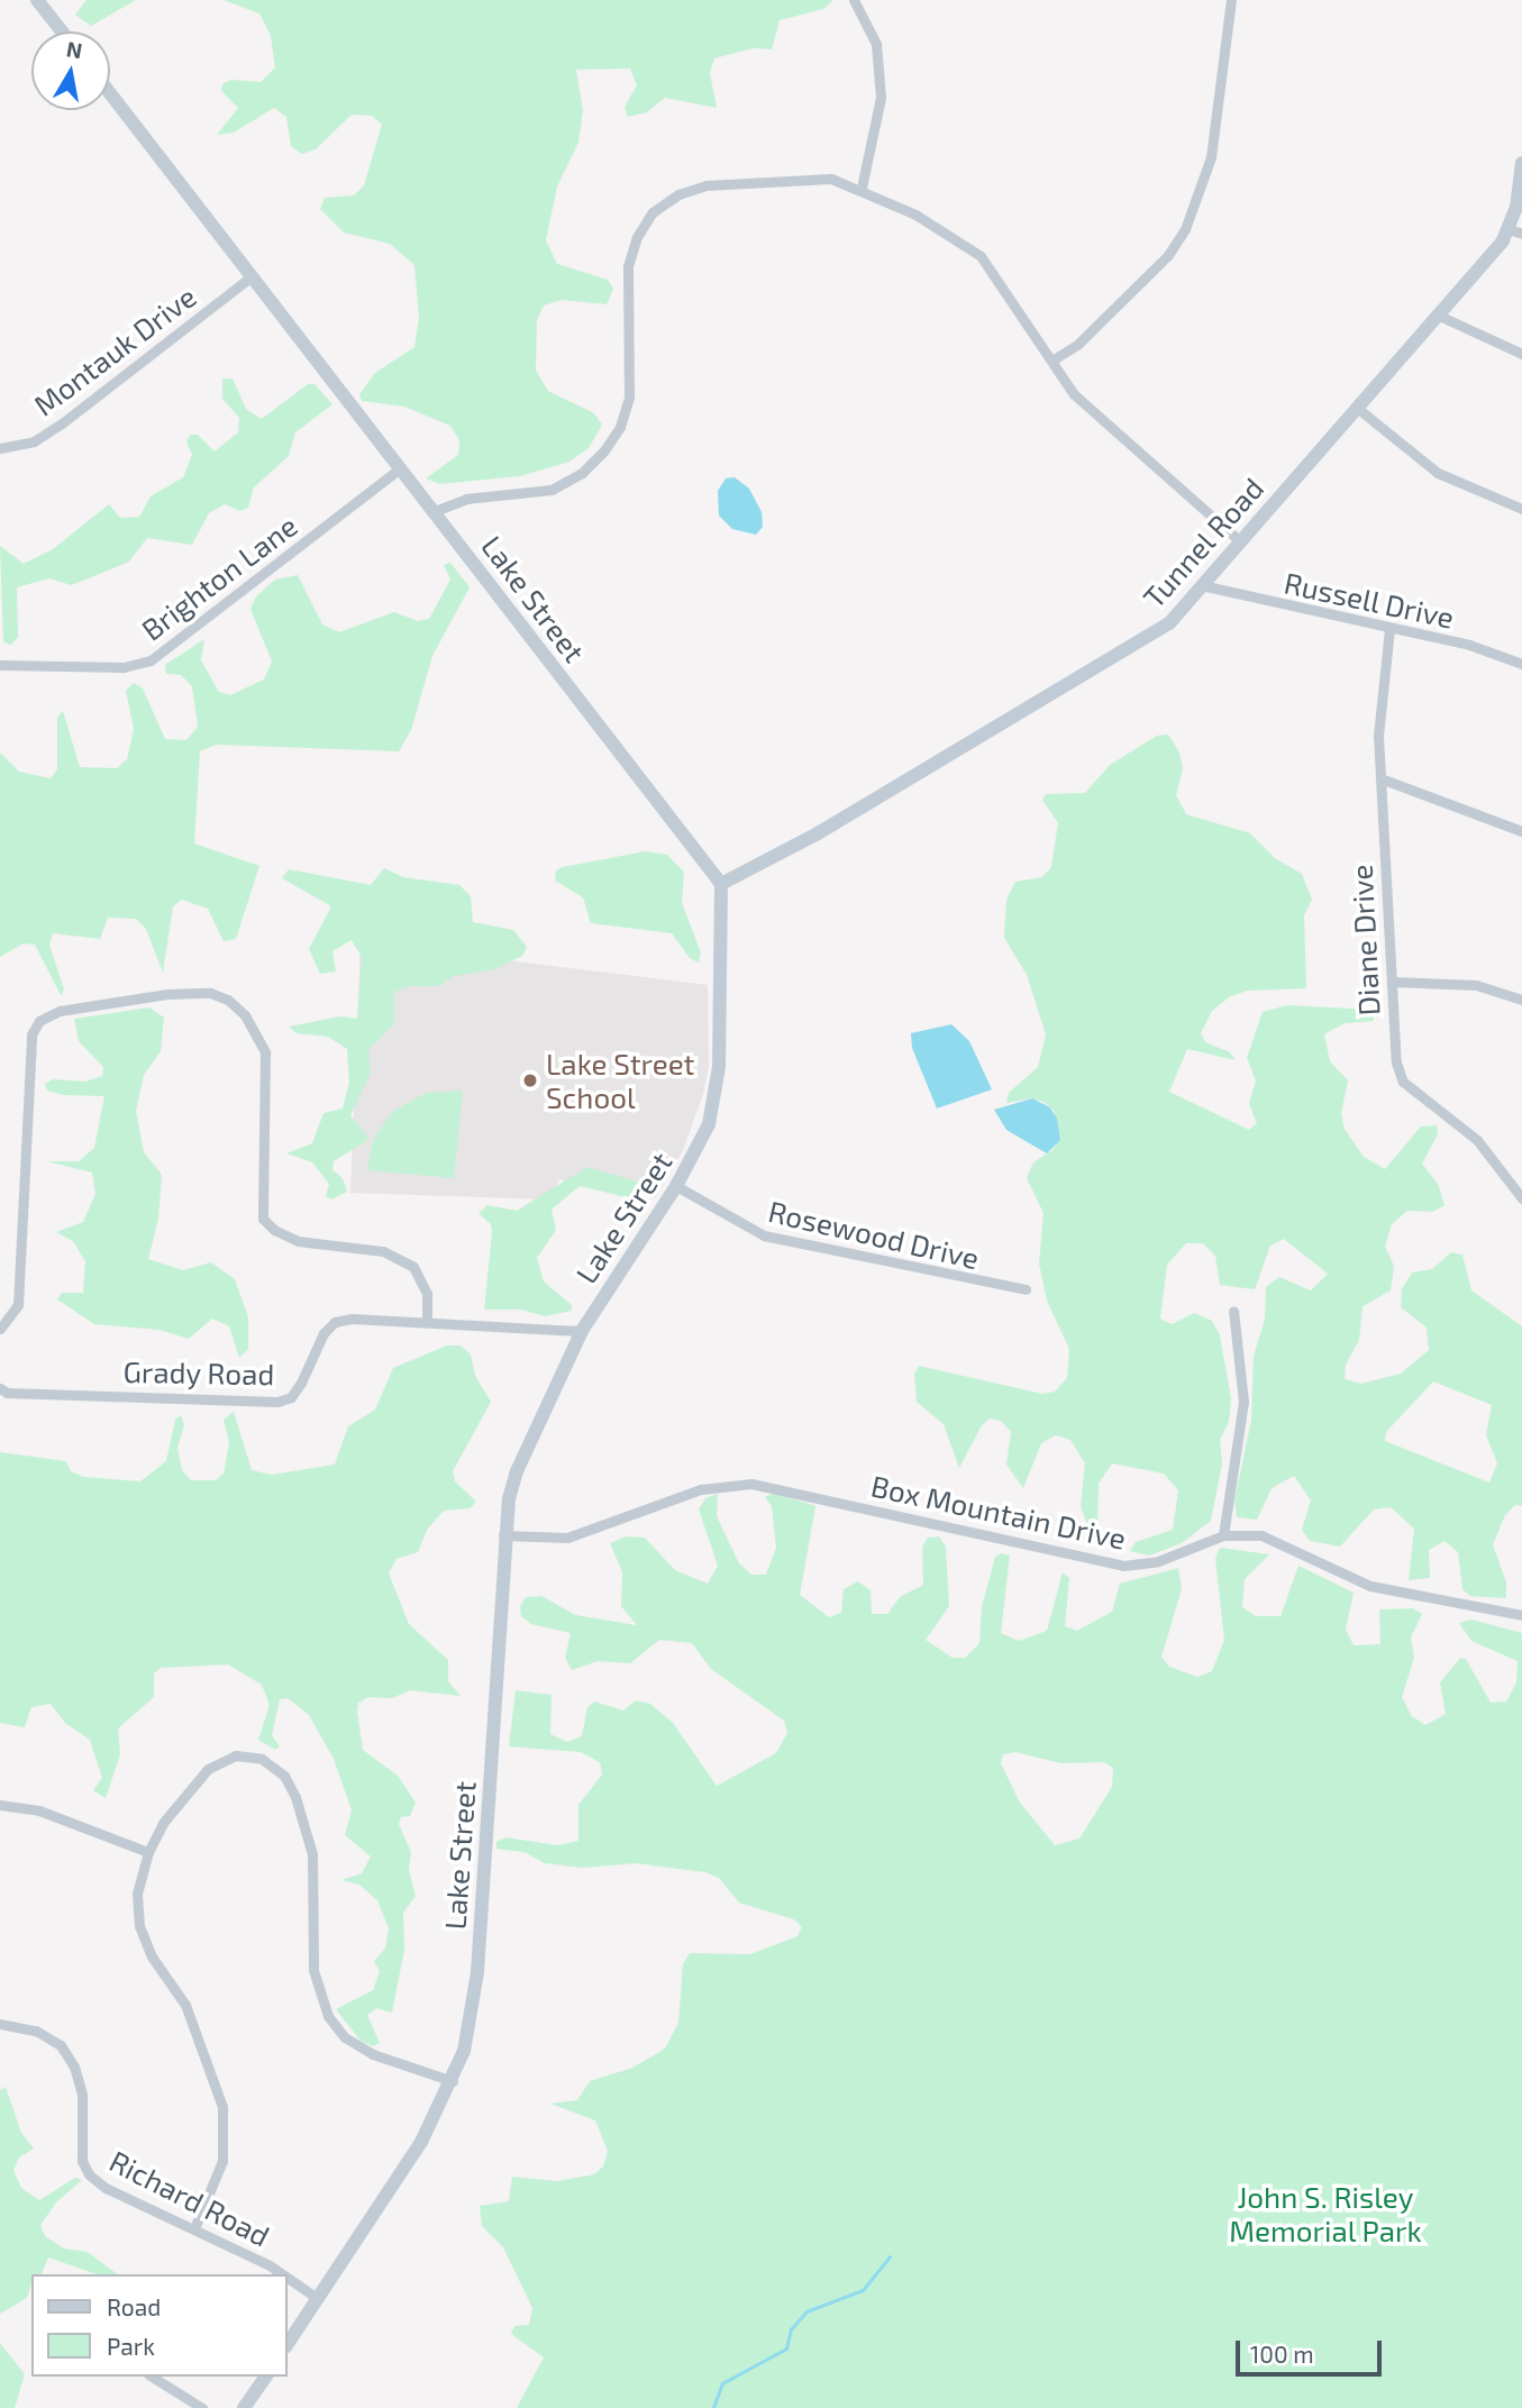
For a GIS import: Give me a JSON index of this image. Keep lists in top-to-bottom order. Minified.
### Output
{"streets":{"main road":["Tunnel Road","Lake Street"],"street":["Montauk Drive","Brighton Lane","Russell Drive","Diane Drive","Rosewood Drive","Grady Road","Box Mountain Drive","Richard Road"]},"crossings":[["Montauk Drive","Lake Street"],["Tunnel Road","Lake Street"],["Tunnel Road","Russell Drive"],["Brighton Lane","Lake Street"],["Lake Street","Rosewood Drive"],["Lake Street","Grady Road"],["Lake Street","Box Mountain Drive"],["Lake Street","Richard Road"],["Russell Drive","Diane Drive"]],"parks":["John S. Risley Memorial Park"],"places":["Lake Street School"],"legend":["Road","Park"],"scale_bar":"100 m","north":"top"}
